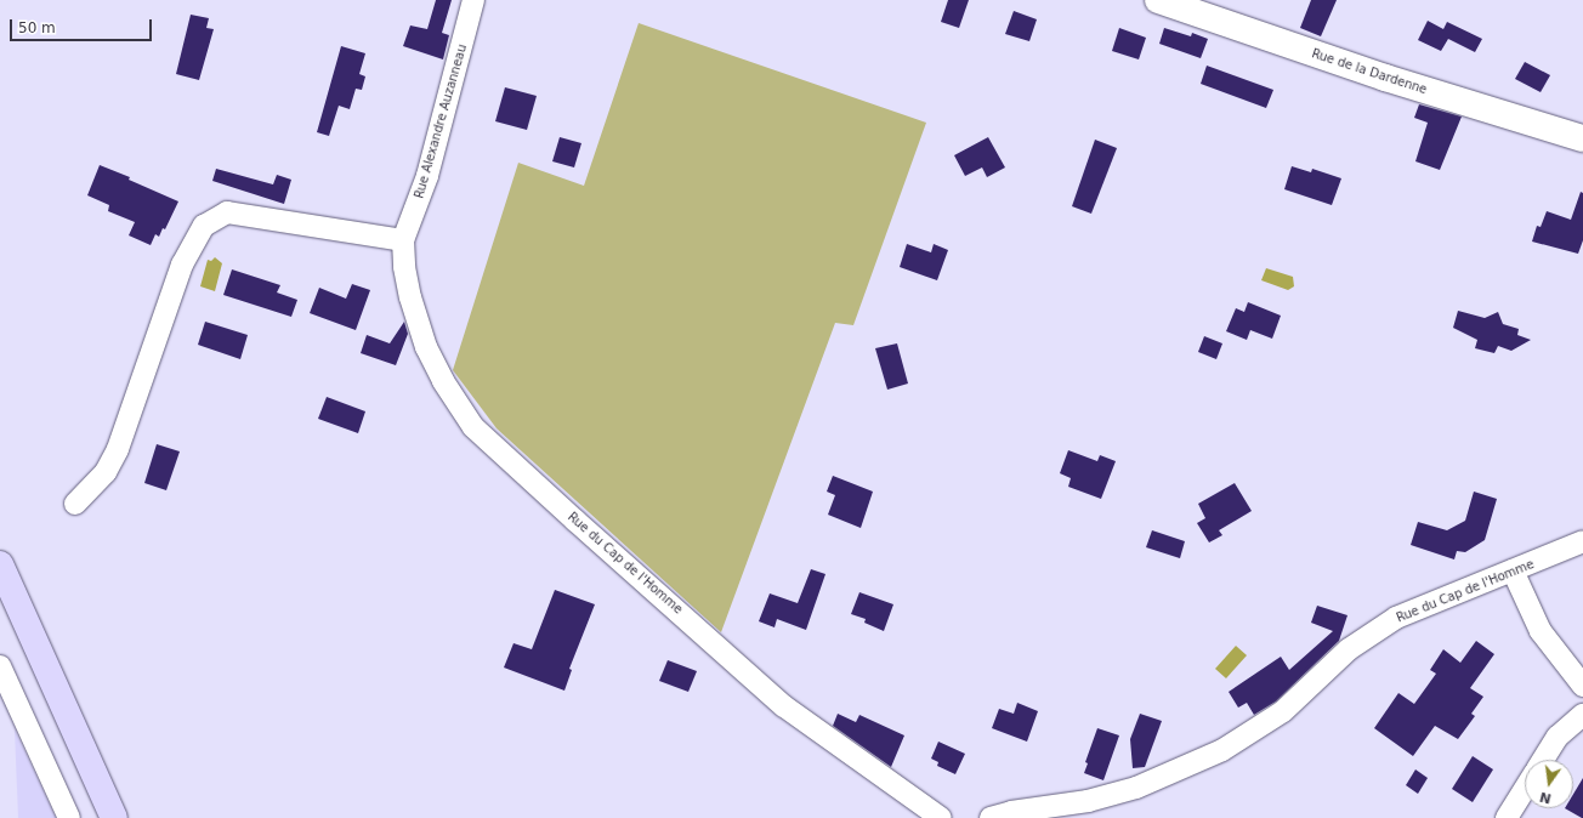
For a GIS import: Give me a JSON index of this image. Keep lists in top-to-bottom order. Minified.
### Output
{"streets":{"street":["Rue de la Dardenne","Rue Alexandre Auzanneau","Rue du Cap de l'Homme"]},"crossings":[["Rue Alexandre Auzanneau","Rue du Cap de l'Homme"]],"scale_bar":"50 m","north":"bottom"}
